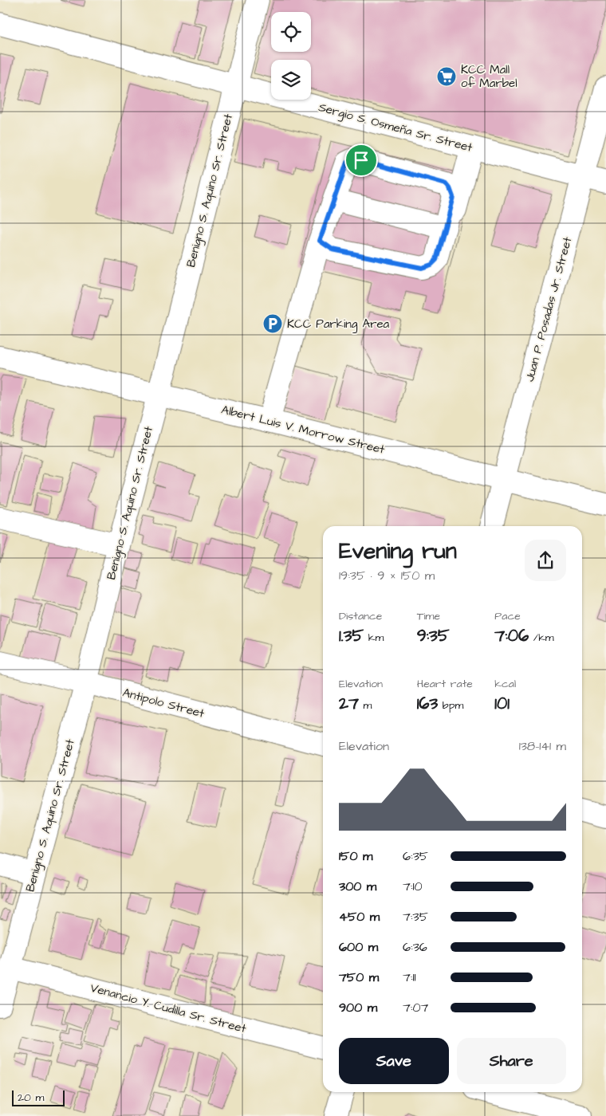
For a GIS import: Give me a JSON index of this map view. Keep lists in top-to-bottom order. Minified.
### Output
{"streets":{"street":["Sergio S. Osmeña Sr. Street","Benigno S. Aquino Sr. Street","Juan P. Posadas Jr. Street","Albert Luis V. Morrow Street","Antipolo Street","Venancio Y. Cudilla Sr. Street"]},"crossings":[["Sergio S. Osmeña Sr. Street","Benigno S. Aquino Sr. Street"],["Sergio S. Osmeña Sr. Street","Juan P. Posadas Jr. Street"],["Benigno S. Aquino Sr. Street","Albert Luis V. Morrow Street"],["Benigno S. Aquino Sr. Street","Antipolo Street"],["Benigno S. Aquino Sr. Street","Venancio Y. Cudilla Sr. Street"],["Juan P. Posadas Jr. Street","Albert Luis V. Morrow Street"]],"places":{"supermarket":["KCC Mall of Marbel"],"parking":["KCC Parking Area"]},"scale_bar":"20 m","page":{"heading":["Evening run","19:35 · 9 × 150 m"],"stats":[["Distance","1.35 km"],["Time","9:35"],["Pace","7:06 /km"],["Elevation","27 m"],["Heart rate","163 bpm"],["kcal","101"]],"chart":["Elevation","138–141 m"],"list":[{"name":"150 m","note":"6:35"},{"name":"300 m","note":"7:10"},{"name":"450 m","note":"7:35"},{"name":"600 m","note":"6:36"},{"name":"750 m","note":"7:11"},{"name":"900 m","note":"7:07"}],"buttons":["Save","Share"],"scale":"20 m"}}
